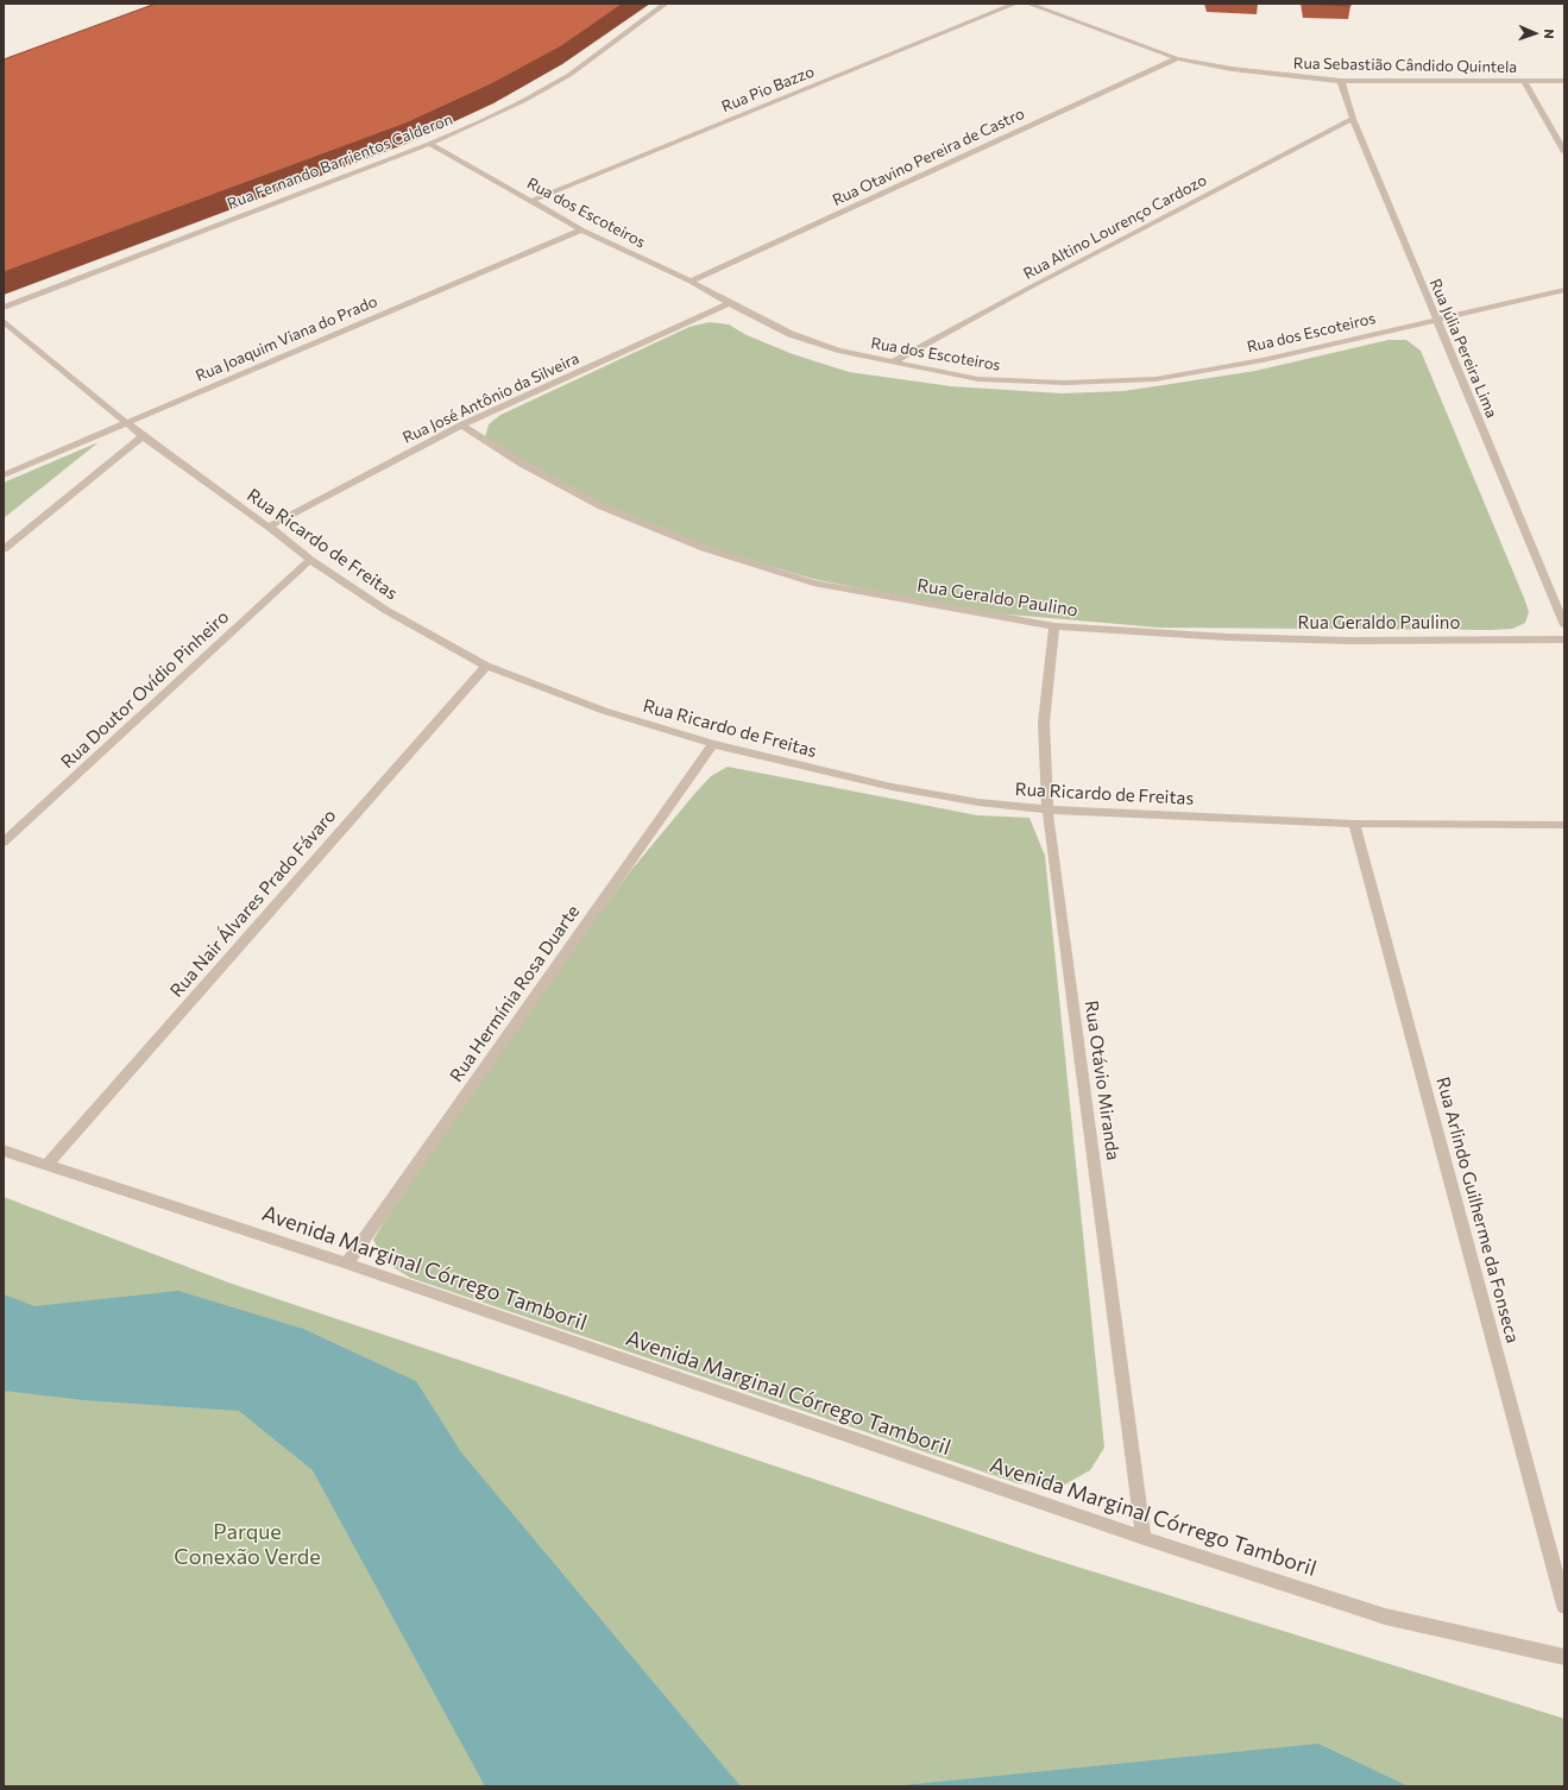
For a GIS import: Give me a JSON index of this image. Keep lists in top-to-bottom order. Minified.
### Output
{"streets":{"street":["Rua Sebastião Cândido Quintela","Rua Pio Bazzo","Rua Otavino Pereira de Castro","Rua Fernando Barrientos Calderon","Rua dos Escoteiros","Rua Altino Lourenço Cardozo","Rua Joaquim Viana do Prado","Rua Júlia Pereira Lima","Rua José Antônio da Silveira","Rua Ricardo de Freitas","Rua Geraldo Paulino","Rua Doutor Ovídio Pinheiro","Rua Nair Álvares Prado Fávaro","Rua Hermínia Rosa Duarte","Rua Otávio Miranda","Rua Arlindo Guilherme da Fonseca","Avenida Marginal Córrego Tamboril"]},"crossings":[["Rua Sebastião Cândido Quintela","Rua Otavino Pereira de Castro"],["Rua Sebastião Cândido Quintela","Rua Júlia Pereira Lima"],["Rua Pio Bazzo","Rua dos Escoteiros"],["Rua Otavino Pereira de Castro","Rua dos Escoteiros"],["Rua Fernando Barrientos Calderon","Rua dos Escoteiros"],["Rua dos Escoteiros","Rua Altino Lourenço Cardozo"],["Rua dos Escoteiros","Rua Joaquim Viana do Prado"],["Rua dos Escoteiros","Rua Júlia Pereira Lima"],["Rua dos Escoteiros","Rua José Antônio da Silveira"],["Rua Altino Lourenço Cardozo","Rua Júlia Pereira Lima"],["Rua Joaquim Viana do Prado","Rua Ricardo de Freitas"],["Rua José Antônio da Silveira","Rua Ricardo de Freitas"],["Rua José Antônio da Silveira","Rua Geraldo Paulino"],["Rua Ricardo de Freitas","Rua Doutor Ovídio Pinheiro"],["Rua Ricardo de Freitas","Rua Nair Álvares Prado Fávaro"],["Rua Ricardo de Freitas","Rua Hermínia Rosa Duarte"],["Rua Ricardo de Freitas","Rua Otávio Miranda"],["Rua Ricardo de Freitas","Rua Arlindo Guilherme da Fonseca"],["Rua Geraldo Paulino","Rua Otávio Miranda"],["Rua Nair Álvares Prado Fávaro","Avenida Marginal Córrego Tamboril"],["Rua Hermínia Rosa Duarte","Avenida Marginal Córrego Tamboril"],["Rua Otávio Miranda","Avenida Marginal Córrego Tamboril"]],"parks":["Parque Conexão Verde"],"north":"right"}
